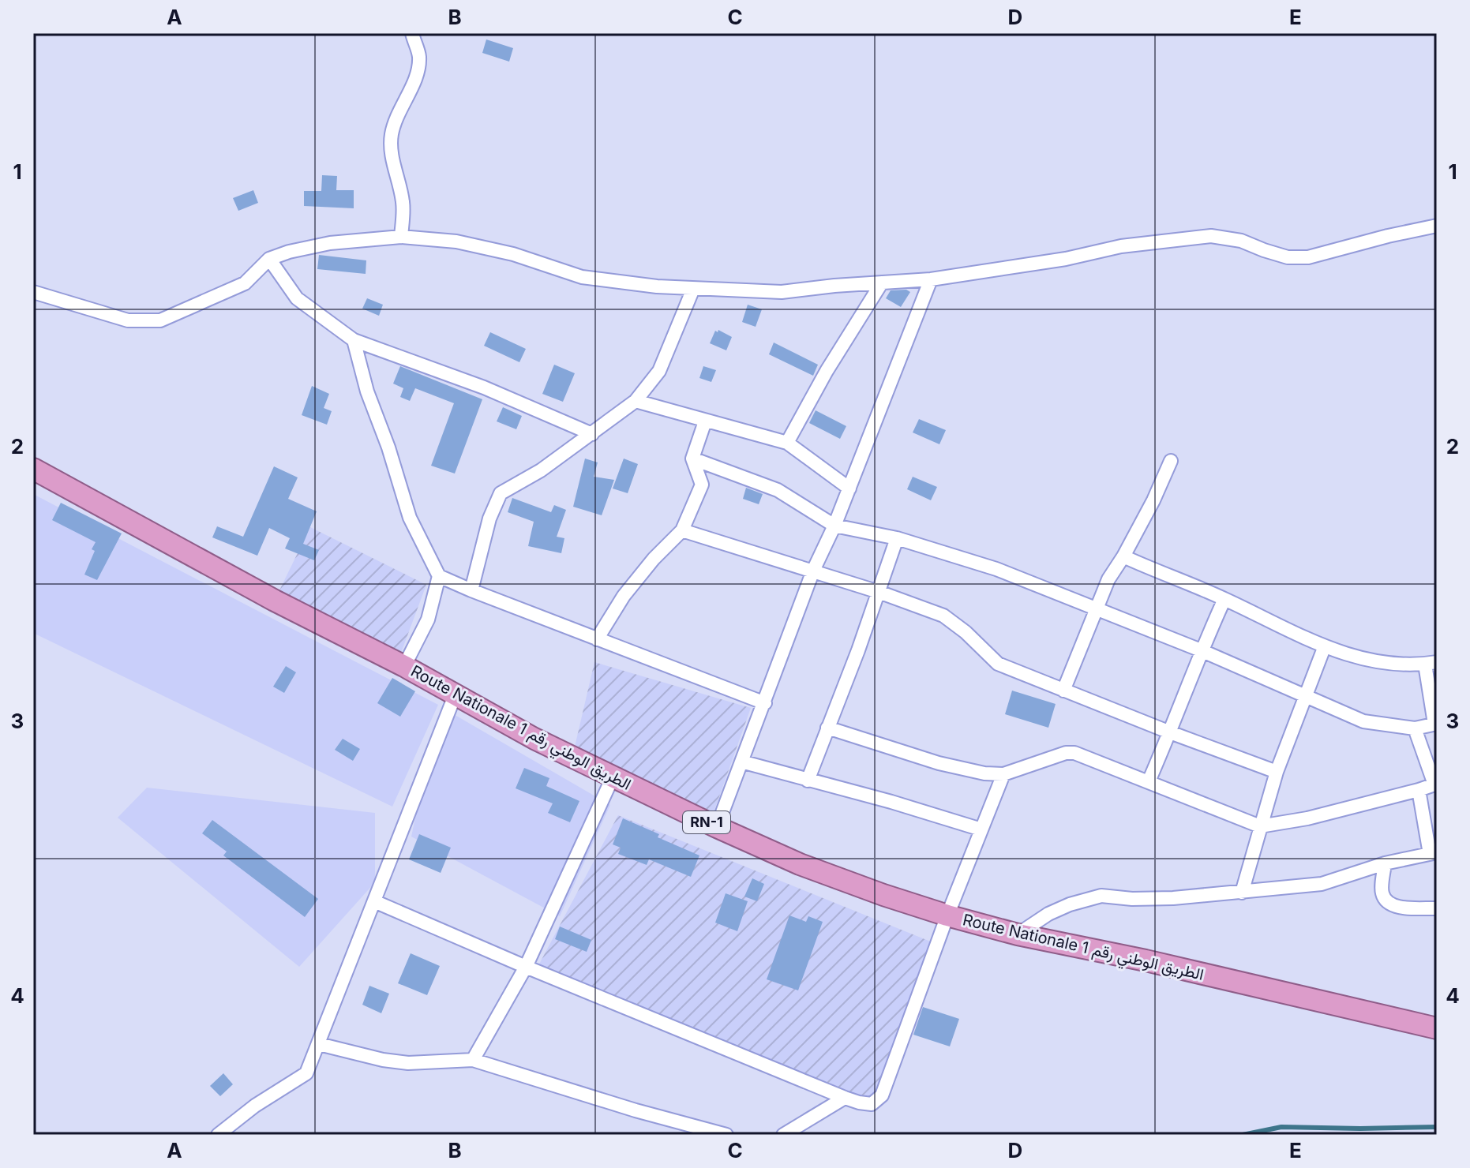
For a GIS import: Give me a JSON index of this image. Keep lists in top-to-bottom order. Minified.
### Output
{"streets":{"highway":["Route Nationale الطريق الوطني رقم 1","RN-1"]},"grid":{"columns":["A","B","C","D","E"],"rows":["1","2","3","4"]}}
